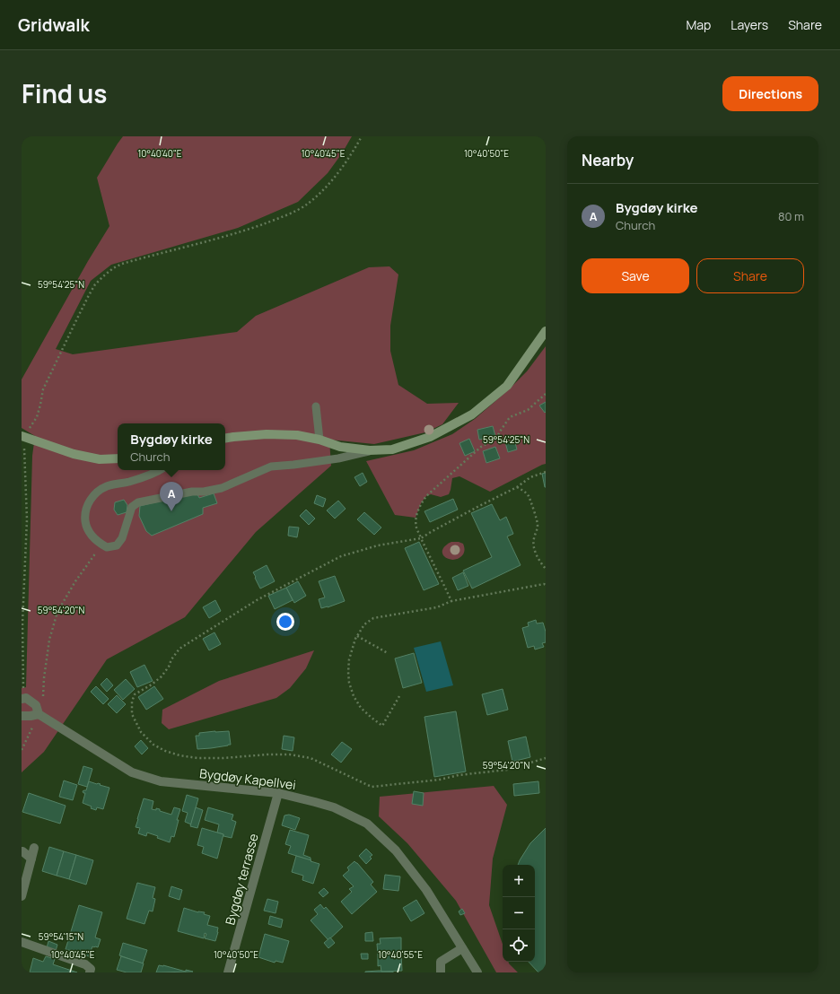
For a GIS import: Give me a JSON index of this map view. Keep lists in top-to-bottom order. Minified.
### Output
{"streets":{"street":["Bygdøy Kapellvei","Bygdøy terrasse"]},"crossings":[["Bygdøy Kapellvei","Bygdøy terrasse"]],"page":{"header":"Gridwalk","nav":["Map","Layers","Share"],"title":"Find us","buttons":["Directions",["Save","Share"]],"heading":"Nearby","list":[{"mark":"A","name":"Bygdøy kirke","note":"Church","value":"80 m"}],"popup":["Bygdøy kirke","Church"],"pins":"A","map_buttons":["+","−"]},"coordinates":["10°40'40\"E","10°40'45\"E","10°40'50\"E","59°54'25\"N","59°54'20\"N","59°54'15\"N","10°40'55\"E"]}
